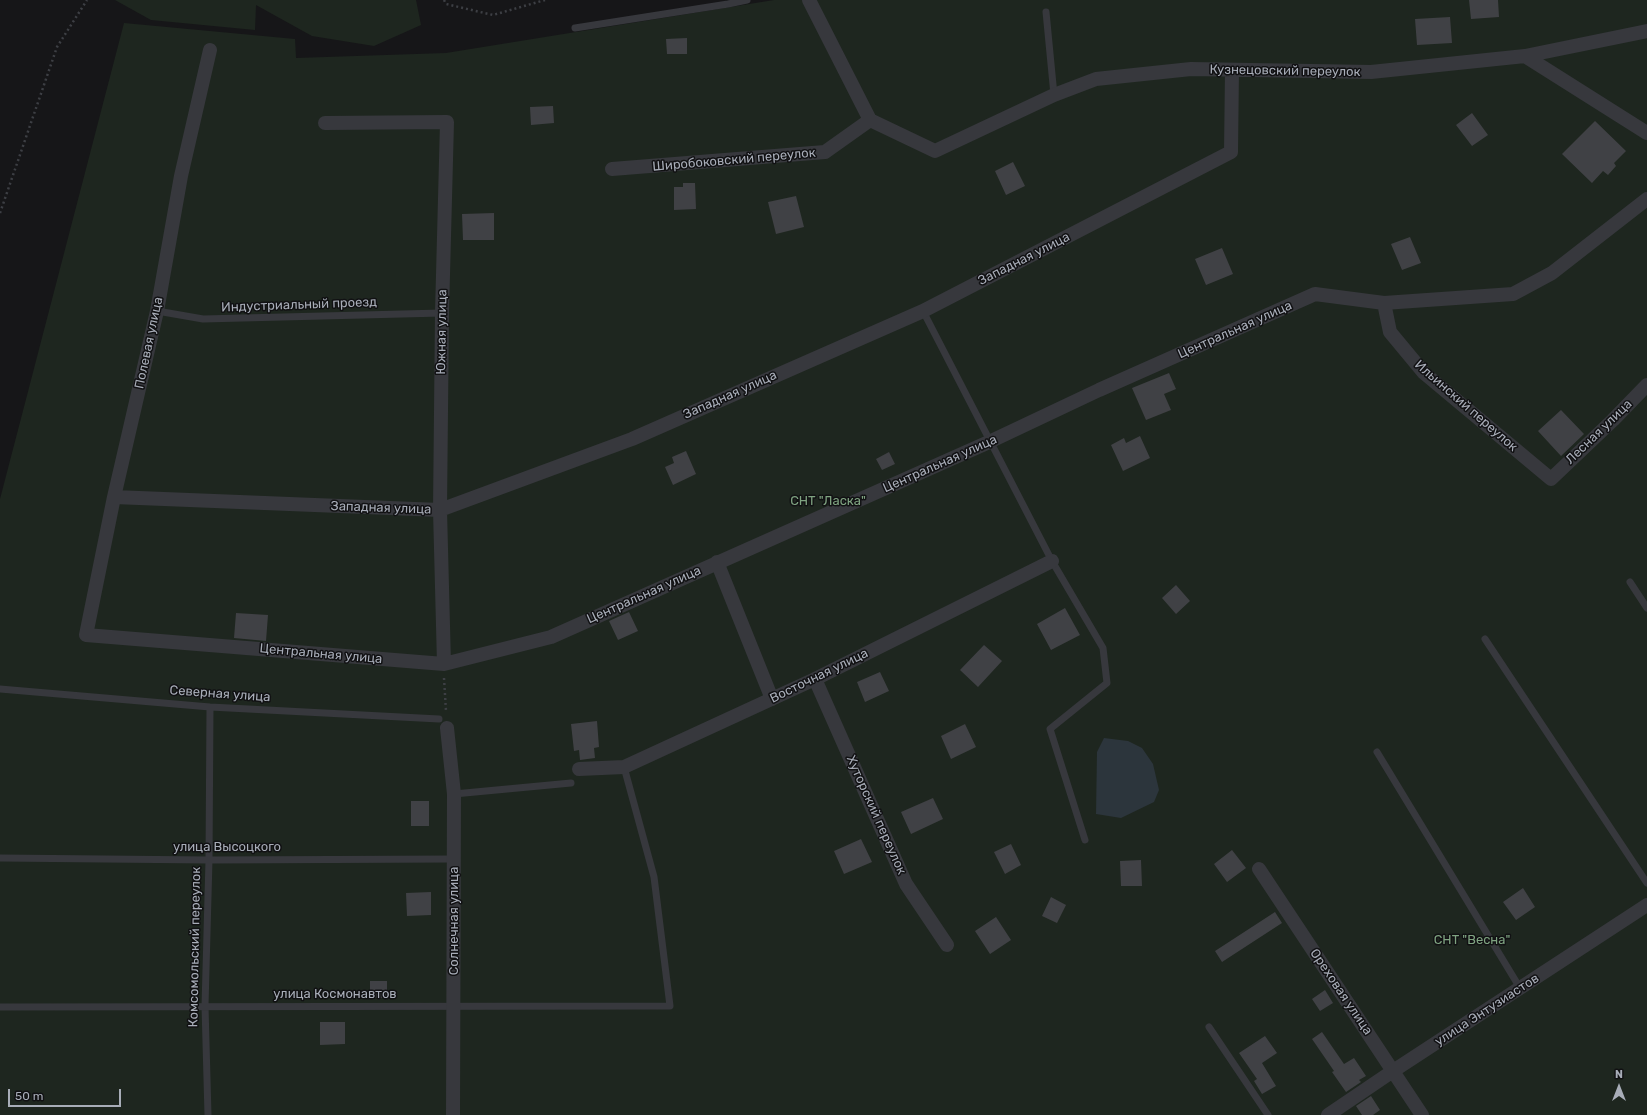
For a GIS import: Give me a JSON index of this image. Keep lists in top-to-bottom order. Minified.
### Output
{"streets":{"street":["Кузнецовский переулок","Широбоковский переулок","Западная улица","Центральная улица","Южная улица","Полевая улица","Ильинский переулок","Лесная улица","Восточная улица","Хуторский переулок","Солнечная улица","Ореховая улица","улица Энтузиастов"],"lane":["Индустриальный проезд","Северная улица","улица Высоцкого","Комсомольский переулок","улица Космонавтов"]},"crossings":[["Кузнецовский переулок","Широбоковский переулок"],["Кузнецовский переулок","Западная улица"],["Западная улица","Южная улица"],["Западная улица","Полевая улица"],["Индустриальный проезд","Южная улица"],["Индустриальный проезд","Полевая улица"],["Центральная улица","Южная улица"],["Центральная улица","Полевая улица"],["Центральная улица","Ильинский переулок"],["Ильинский переулок","Лесная улица"],["Восточная улица","Хуторский переулок"],["Восточная улица","улица Космонавтов"],["Северная улица","Солнечная улица"],["Северная улица","Комсомольский переулок"],["улица Высоцкого","Солнечная улица"],["улица Высоцкого","Комсомольский переулок"],["Солнечная улица","улица Космонавтов"],["Комсомольский переулок","улица Космонавтов"],["Ореховая улица","улица Энтузиастов"]],"parks":["СНТ \"Ласка\"","СНТ \"Весна\""],"scale_bar":"50 m","north":"top"}
